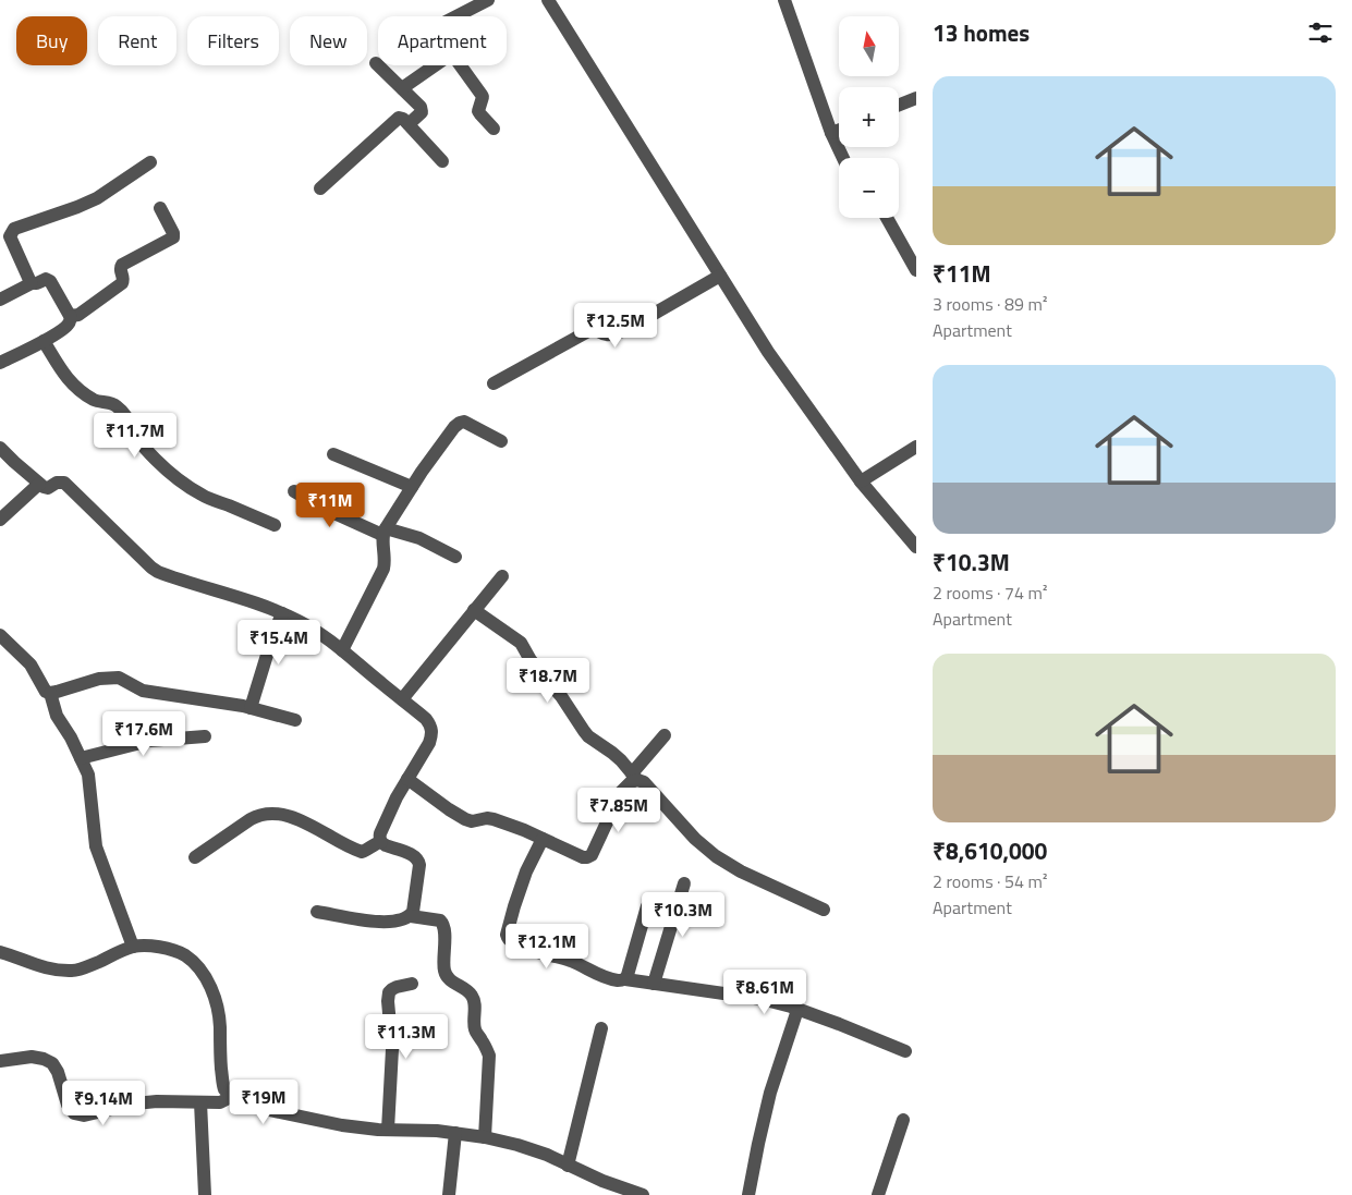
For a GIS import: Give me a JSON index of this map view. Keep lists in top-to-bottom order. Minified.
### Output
{"north":"top","page":{"heading":"13 homes","map_buttons":["+","−"],"chip":["Buy","Rent","Filters","New","Apartment"],"list":[{"name":"₹11M","note":"3 rooms · 89 m² · Apartment"},{"name":"₹10.3M","note":"2 rooms · 74 m² · Apartment"},{"name":"₹8,610,000","note":"2 rooms · 54 m² · Apartment"}],"price":["₹12.5M","₹11.7M","₹11M","₹15.4M","₹18.7M","₹17.6M","₹7.85M","₹10.3M","₹12.1M","₹8.61M","₹11.3M","₹19M","₹9.14M"]}}
